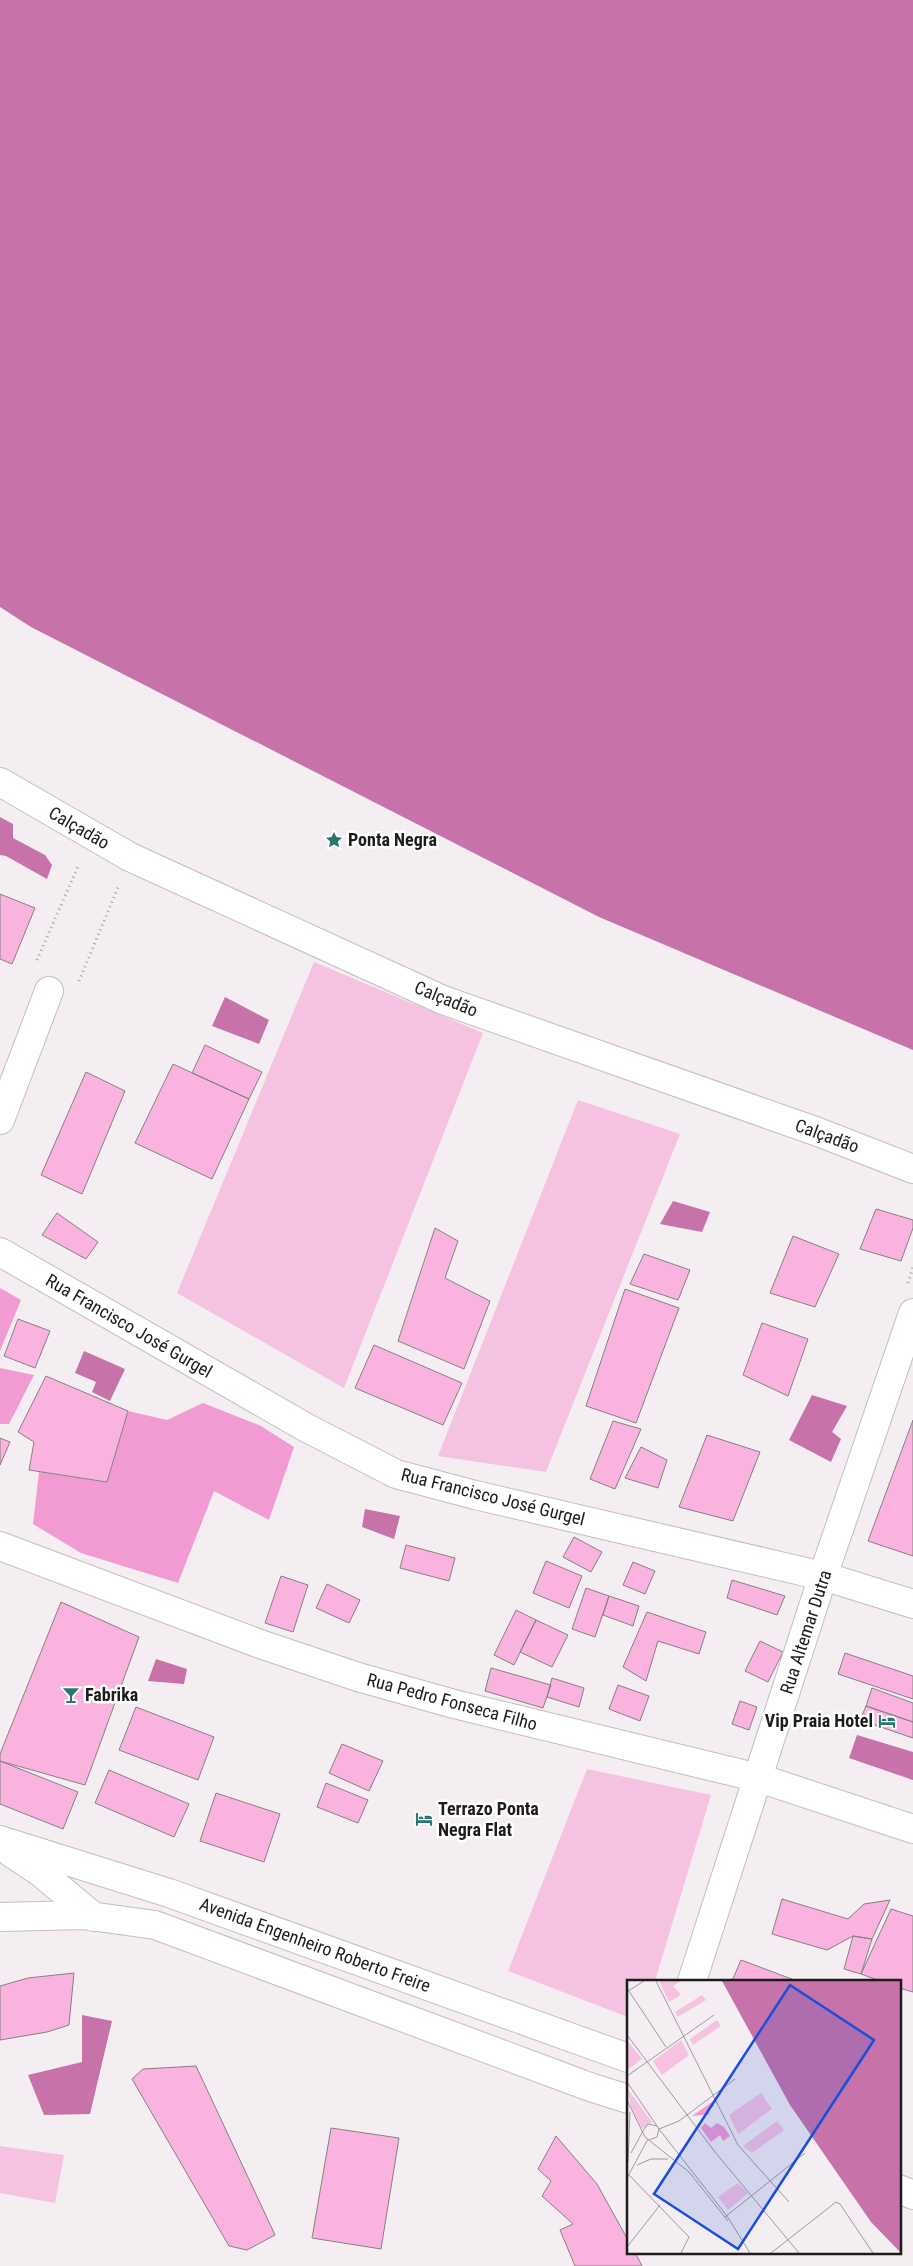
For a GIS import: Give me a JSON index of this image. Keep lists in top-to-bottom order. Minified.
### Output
{"streets":{"street":["Calçadão","Rua Francisco José Gurgel","Rua Altemar Dutra","Rua Pedro Fonseca Filho","Avenida Engenheiro Roberto Freire"]},"crossings":[["Rua Francisco José Gurgel","Rua Altemar Dutra"],["Rua Altemar Dutra","Rua Pedro Fonseca Filho"]],"places":{"place":["Ponta Negra"],"bar":["Fabrika"],"hotel":["Vip Praia Hotel","Terrazo Ponta Negra Flat"]}}
